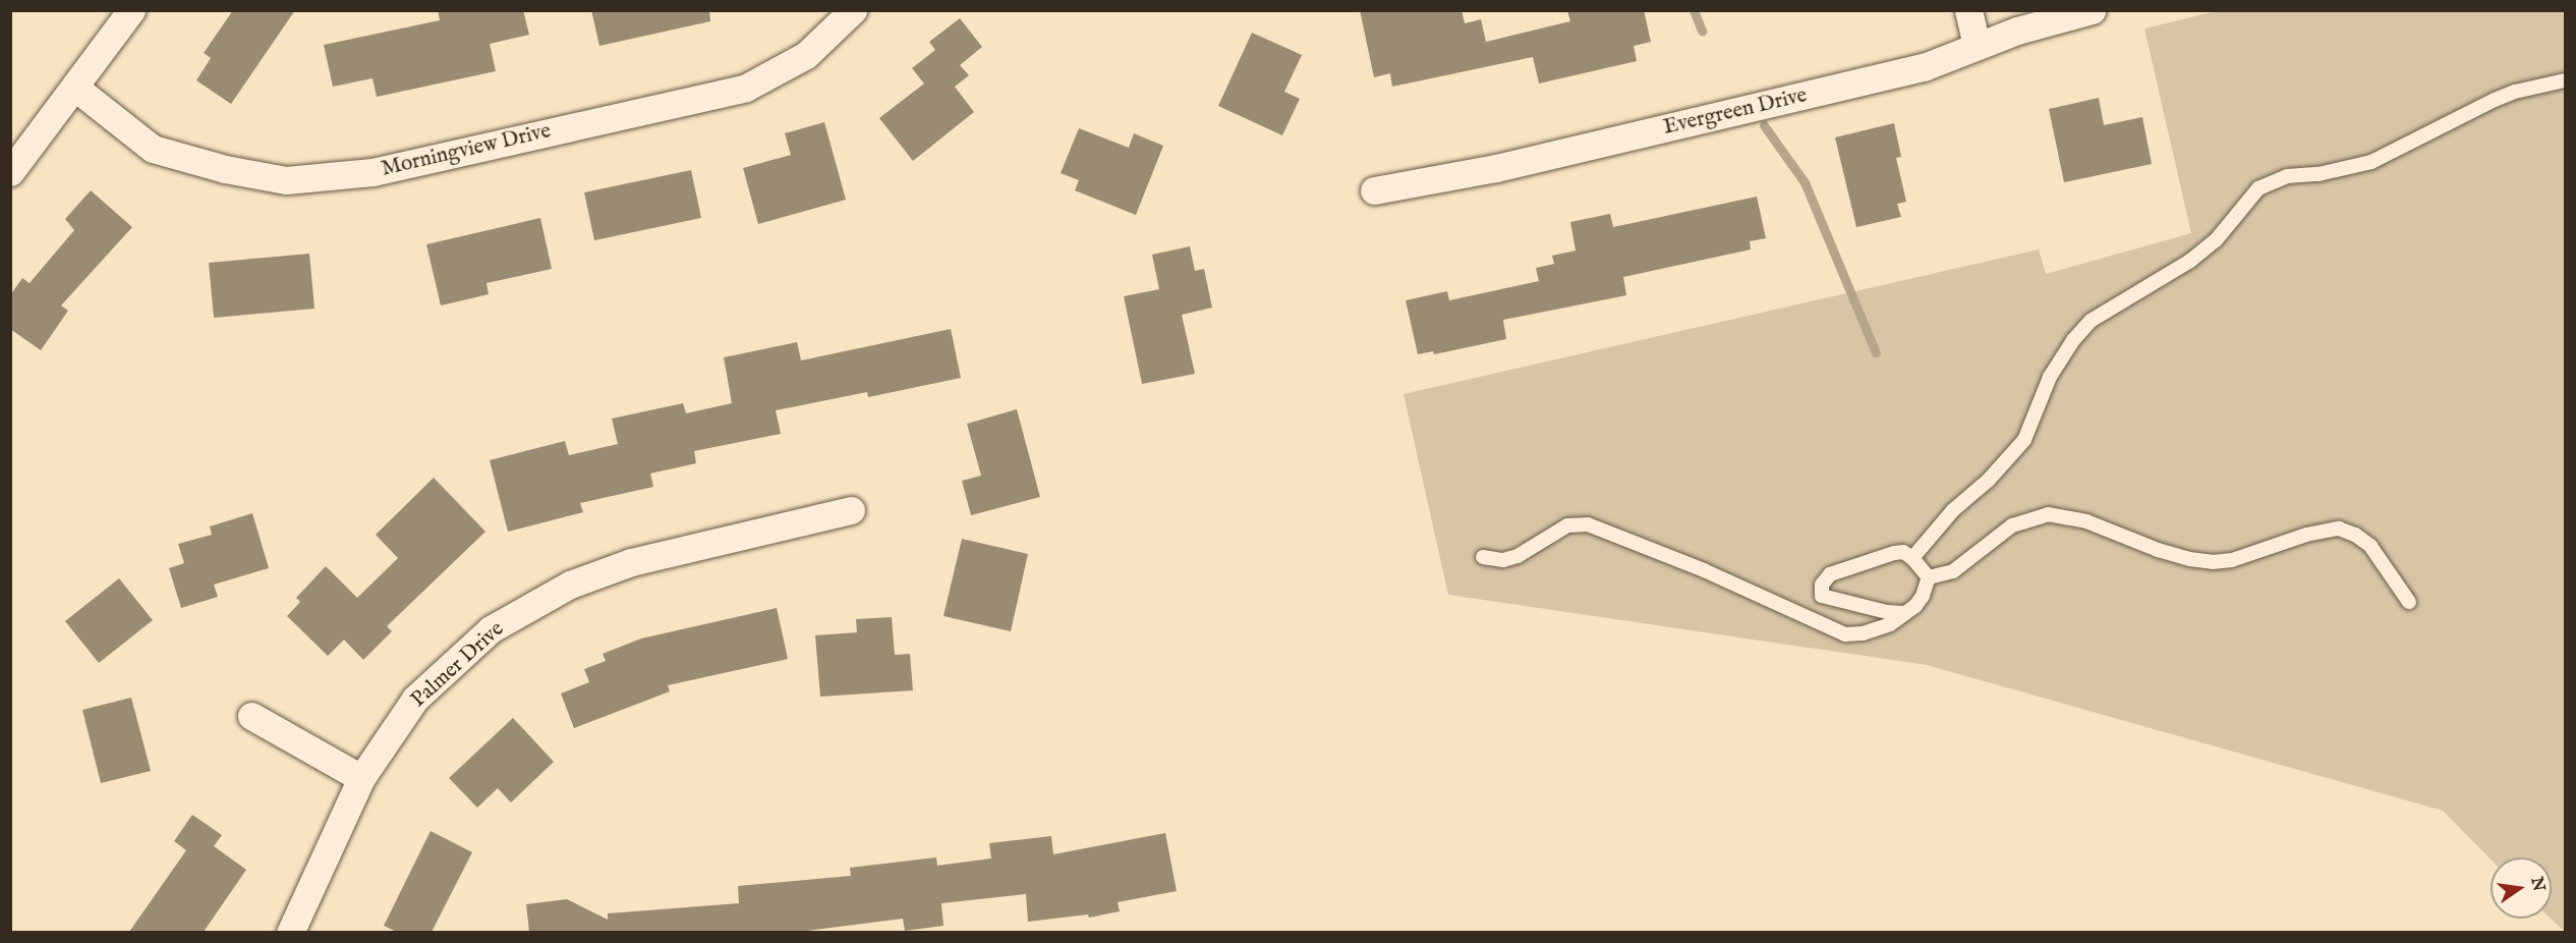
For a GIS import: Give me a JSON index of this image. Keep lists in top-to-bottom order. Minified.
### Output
{"streets":{"street":["Evergreen Drive","Morningview Drive","Palmer Drive"]},"north":"right"}
